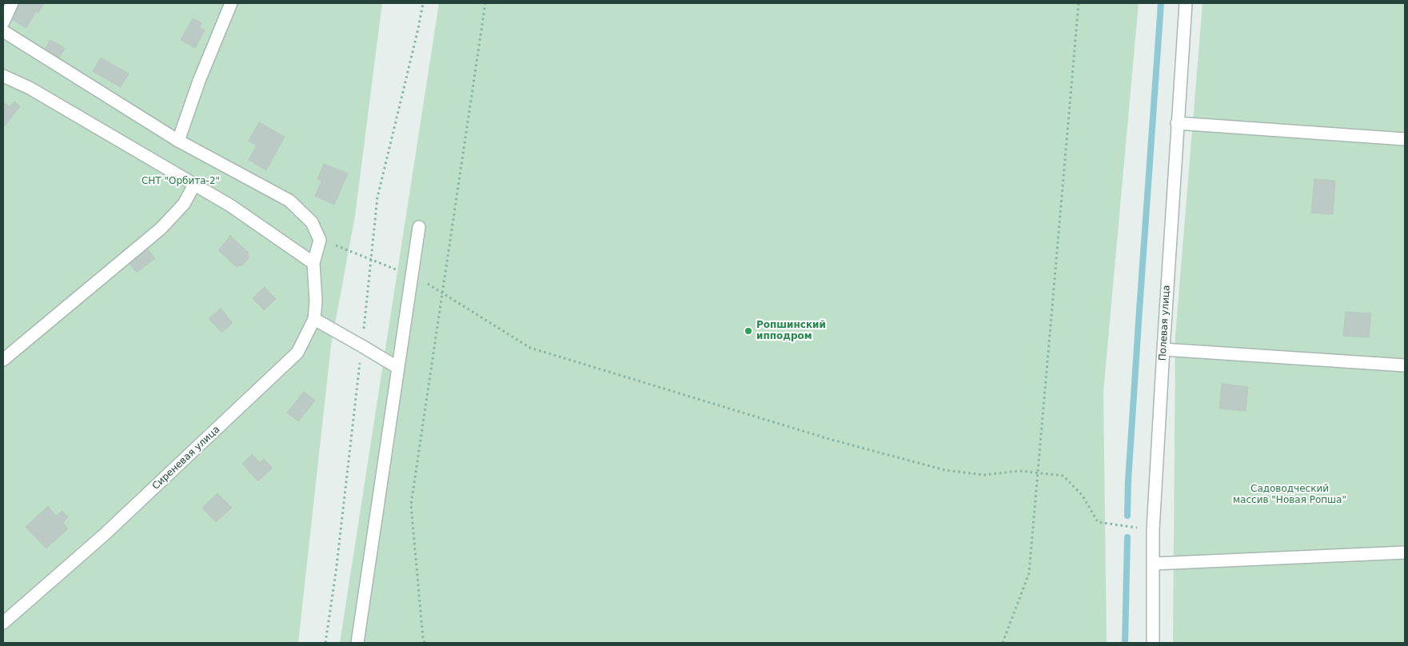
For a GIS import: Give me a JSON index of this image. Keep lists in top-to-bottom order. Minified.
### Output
{"streets":{"street":["Полевая улица","Сиреневая улица"]},"parks":["СНТ \"Орбита-2\"","Садоводческий массив \"Новая Ропша\""],"places":["Ропшинский ипподром"]}
